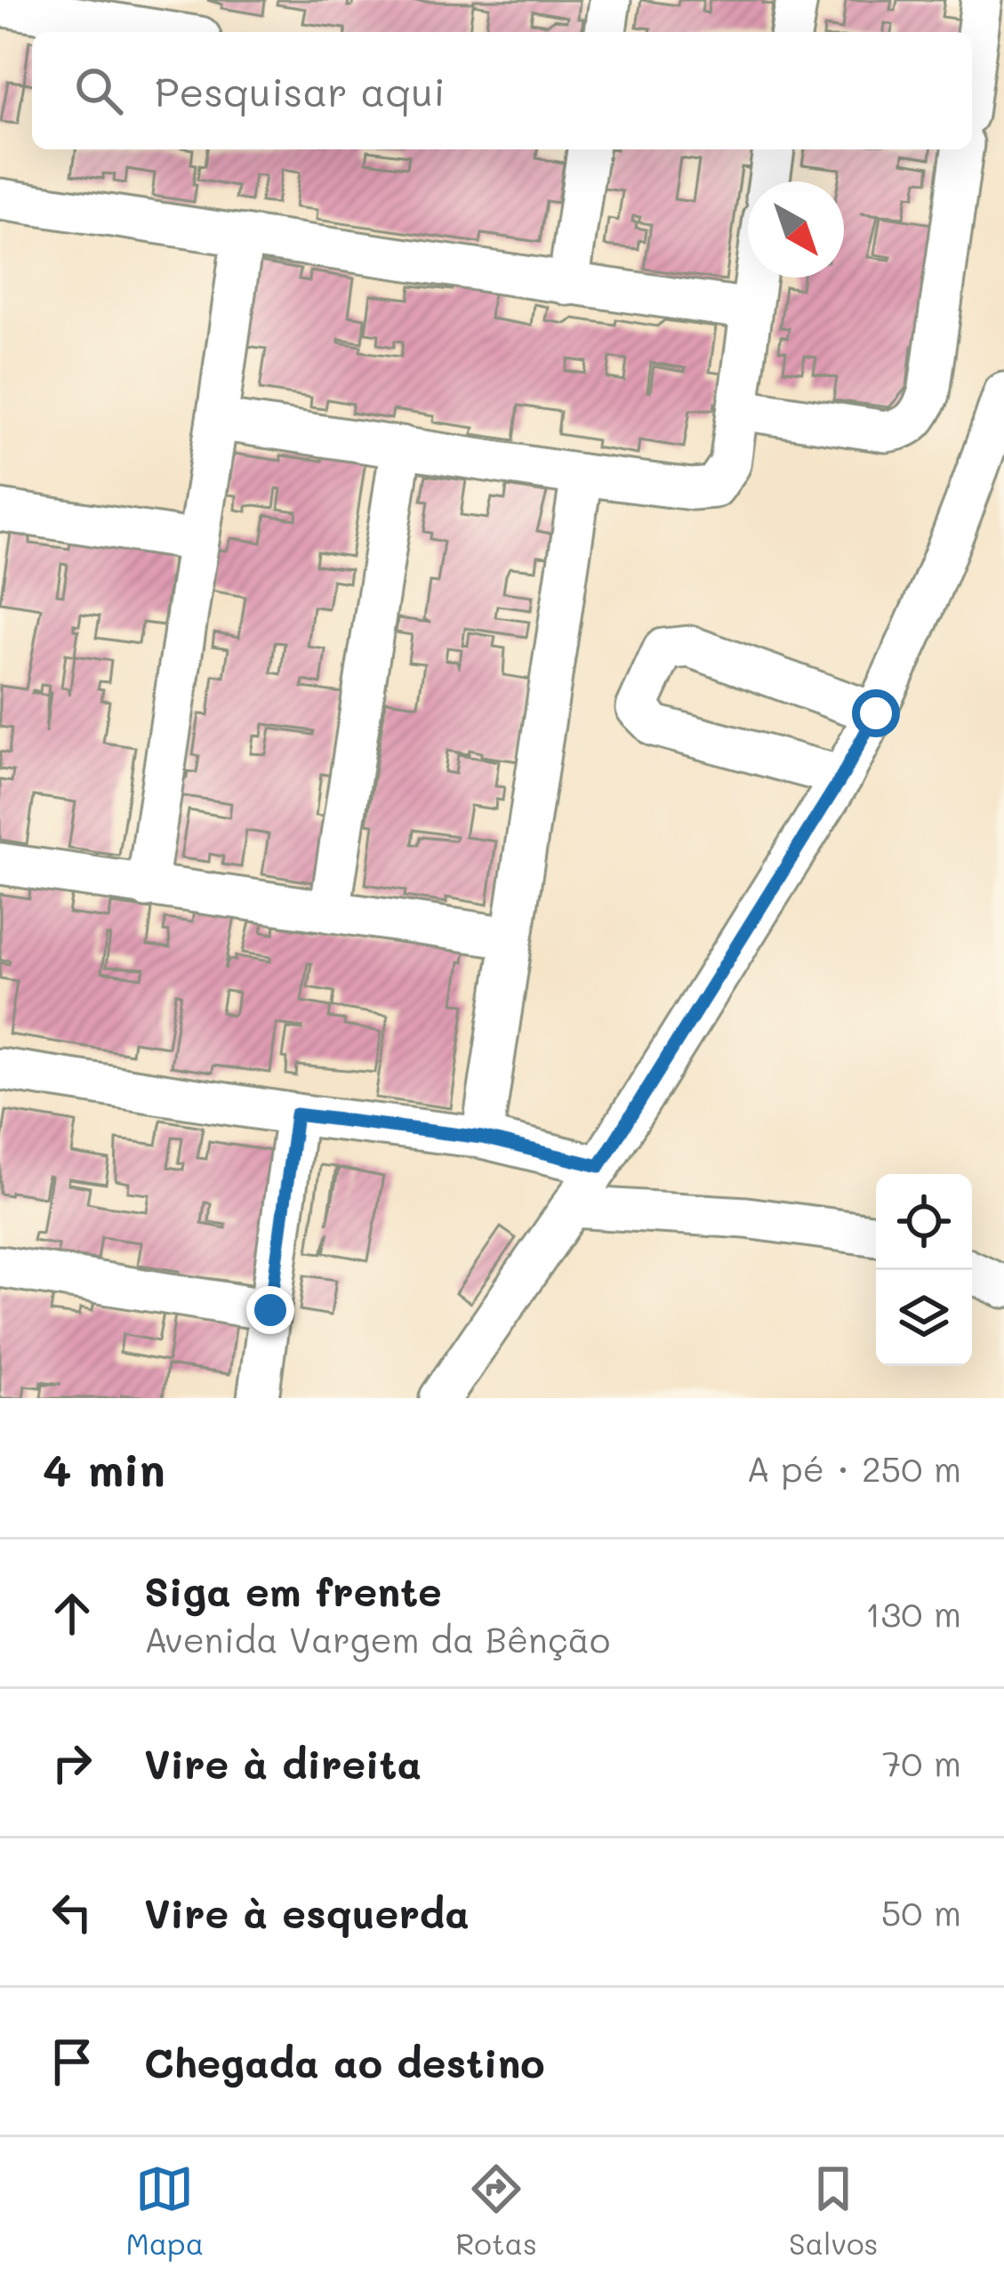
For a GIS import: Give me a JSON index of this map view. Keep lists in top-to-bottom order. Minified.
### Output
{"north":"bottom right","page":{"search":"Pesquisar aqui","heading":["4 min","A pé · 250 m"],"list":[["Siga em frente","Avenida Vargem da Bênção","130 m"],["Vire à direita","70 m"],["Vire à esquerda","50 m"],"Chegada ao destino"],"nav":["Mapa","Rotas","Salvos"]}}
